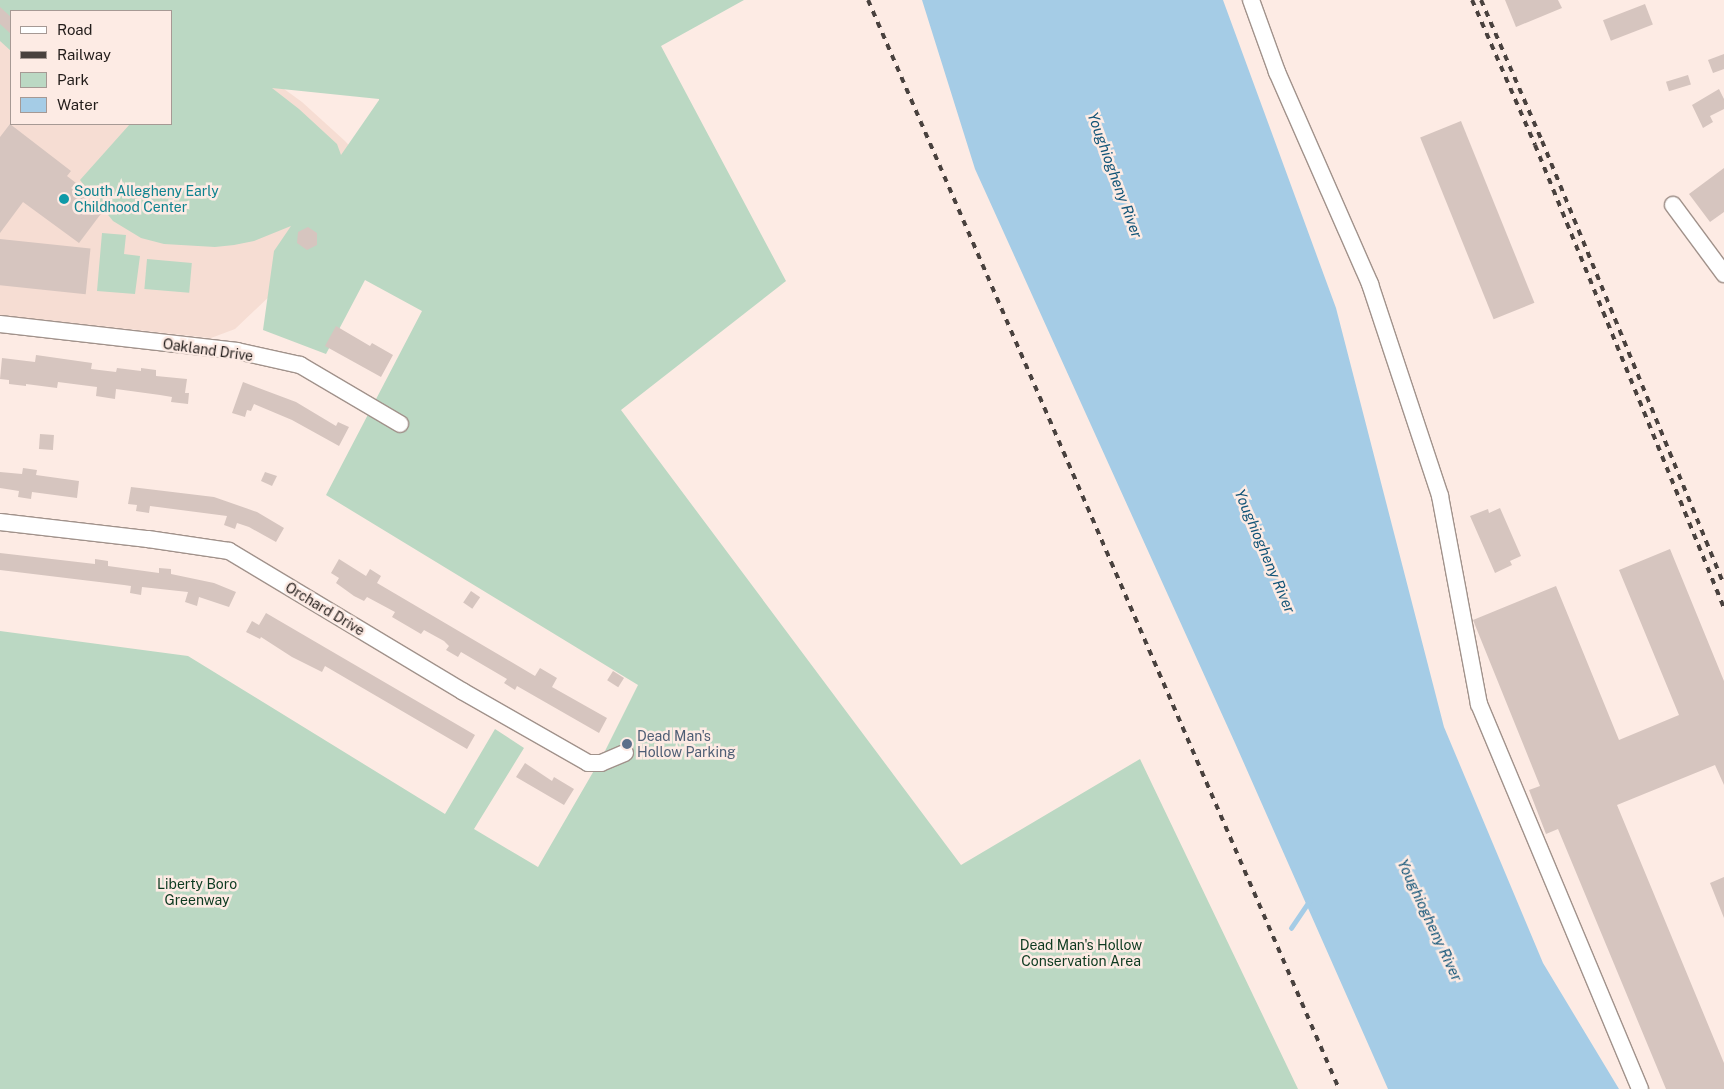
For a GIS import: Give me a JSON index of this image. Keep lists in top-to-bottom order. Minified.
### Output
{"streets":{"street":["Oakland Drive","Orchard Drive"]},"water":["Youghiogheny River"],"parks":["Liberty Boro Greenway","Dead Man's Hollow Conservation Area"],"places":["South Allegheny Early Childhood Center","Dead Man's Hollow Parking"],"legend":["Road","Railway","Park","Water"]}
